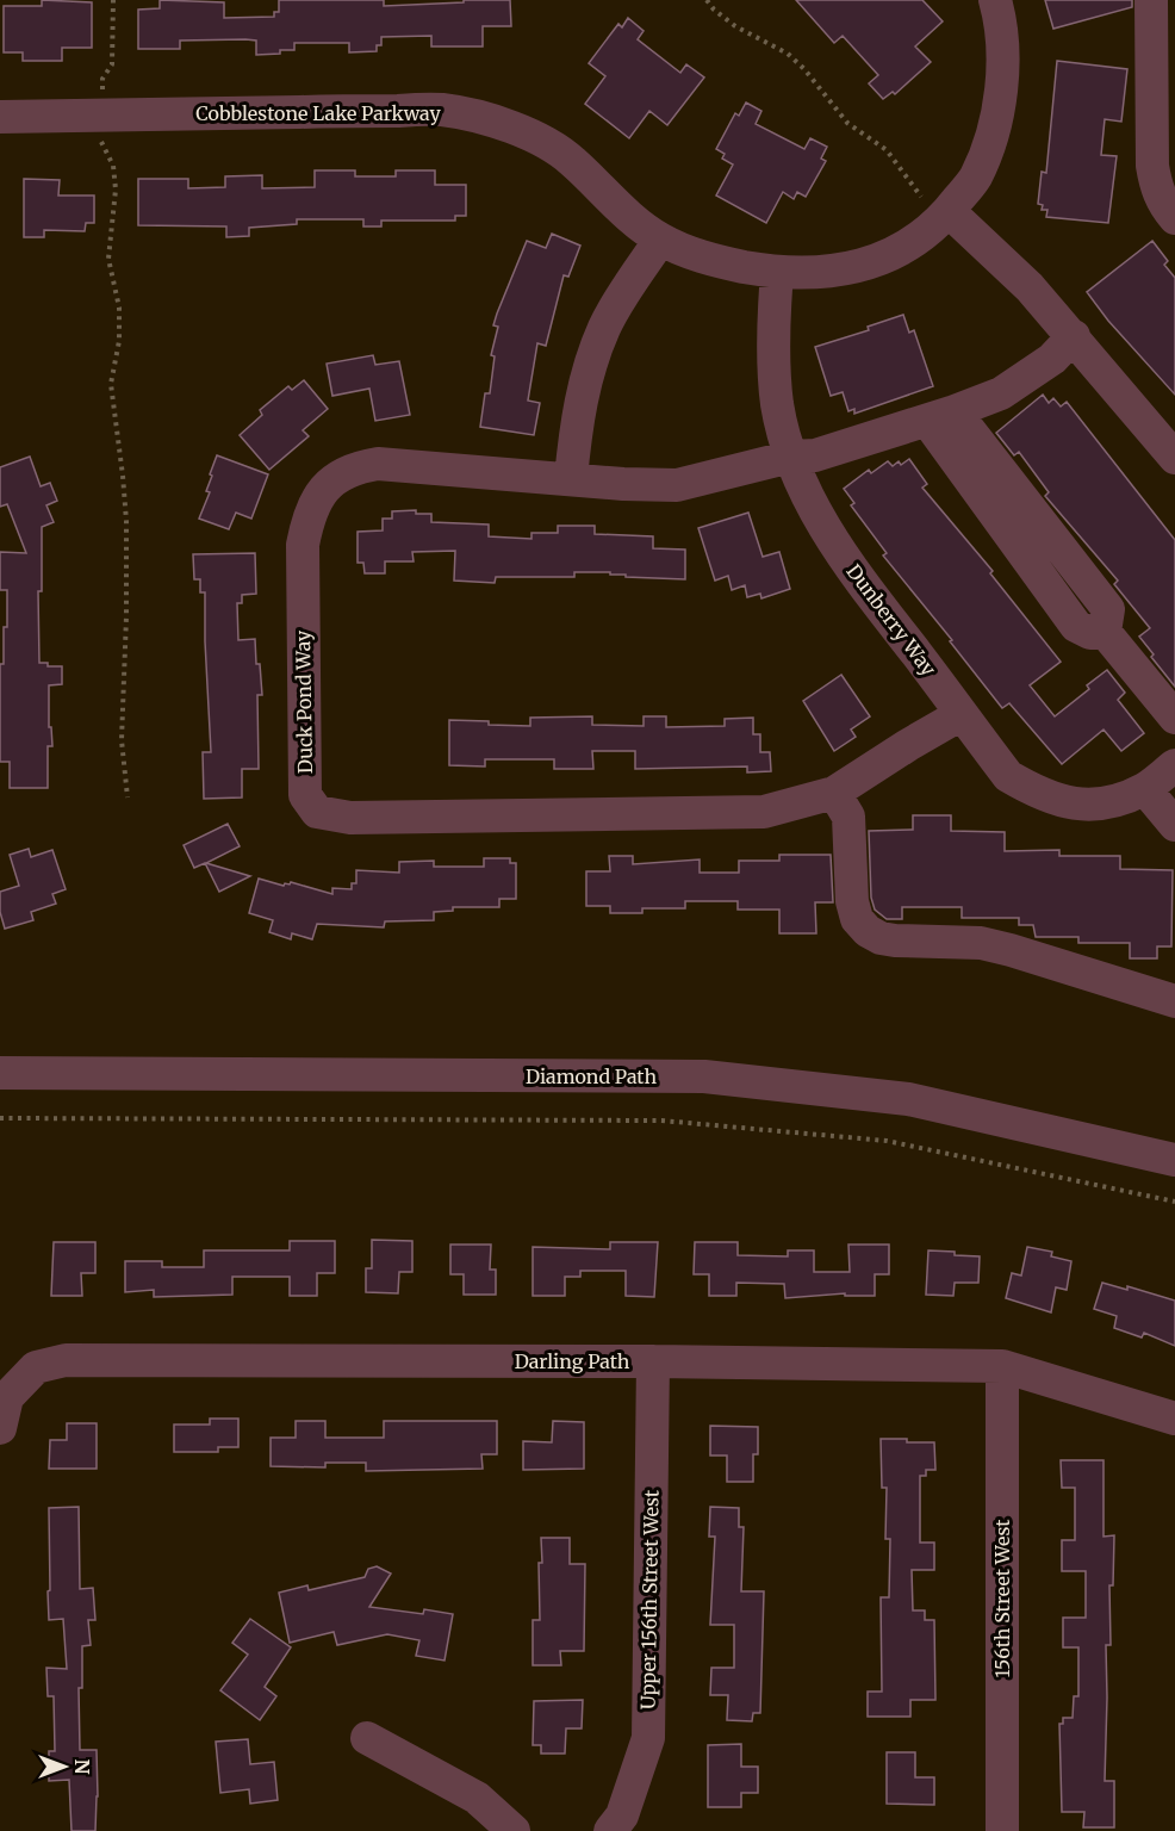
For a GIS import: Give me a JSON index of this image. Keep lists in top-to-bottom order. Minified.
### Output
{"streets":{"street":["Cobblestone Lake Parkway","Dunberry Way","Duck Pond Way","Diamond Path","Darling Path","156th Street West","Upper 156th Street West"]},"crossings":[["Cobblestone Lake Parkway","Dunberry Way"],["Dunberry Way","Duck Pond Way"],["Darling Path","156th Street West"],["Darling Path","Upper 156th Street West"]],"north":"right"}
